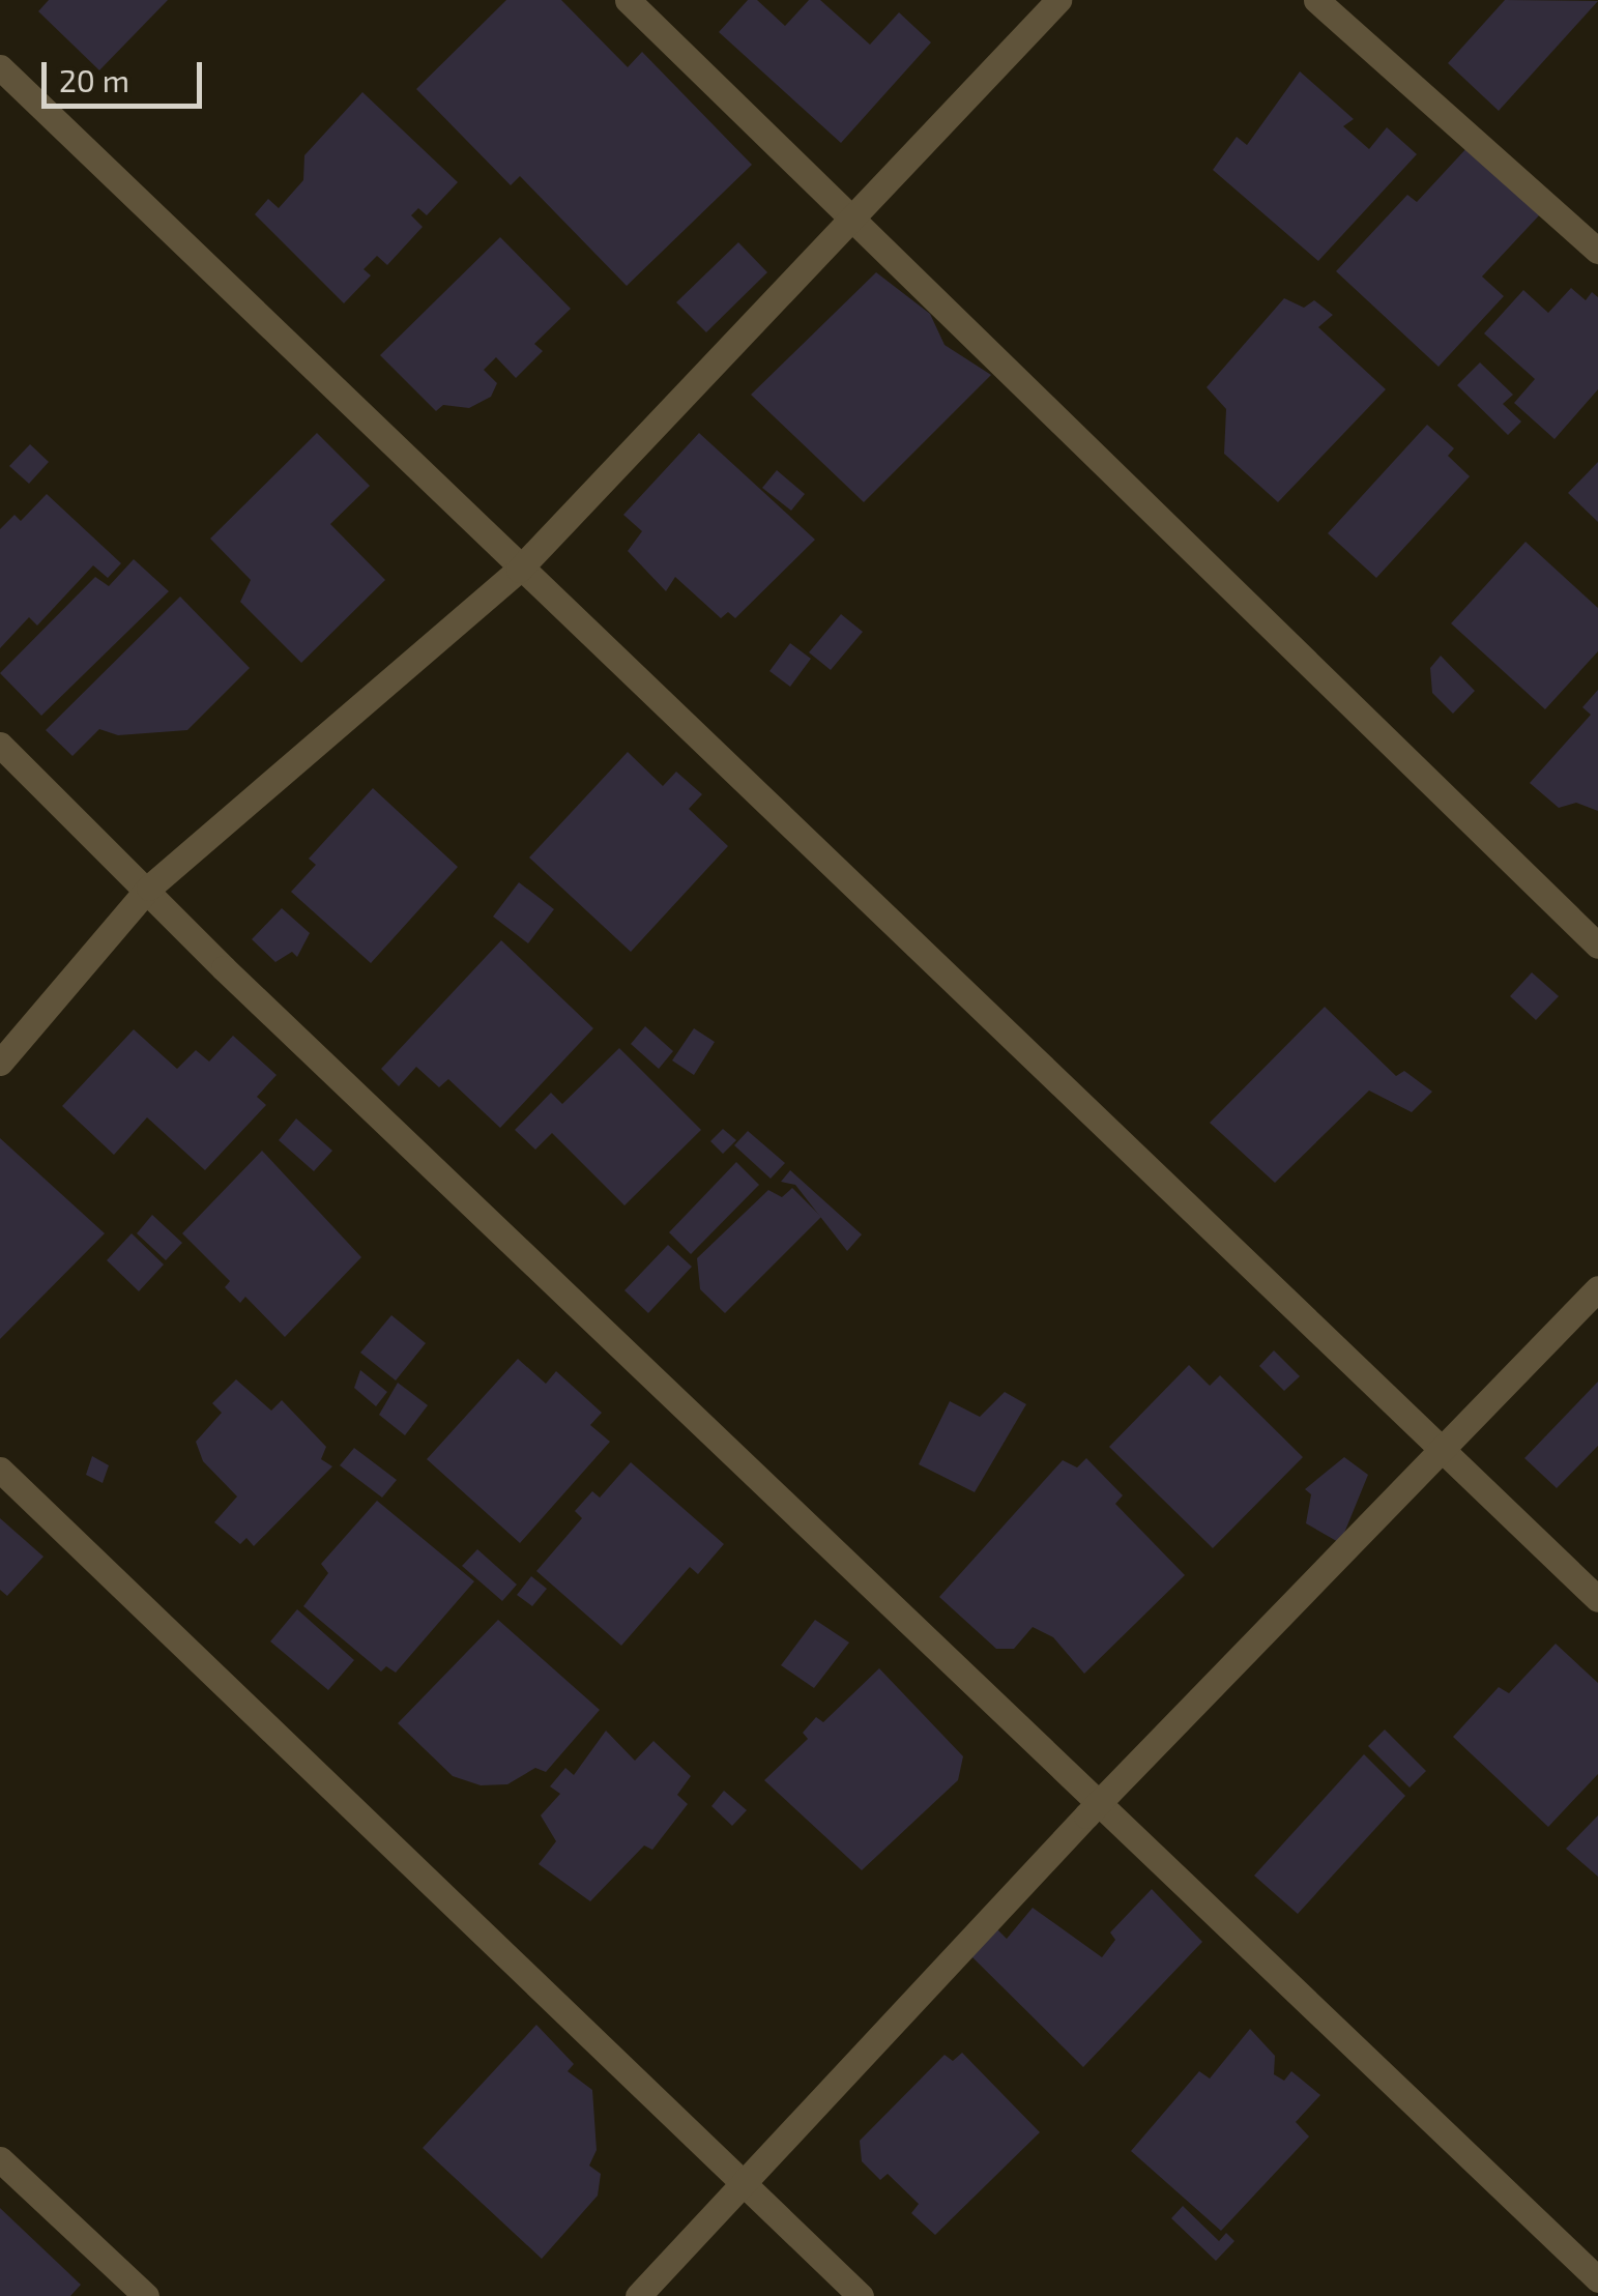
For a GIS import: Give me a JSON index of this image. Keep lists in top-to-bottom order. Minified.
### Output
{"scale_bar":"20 m"}
